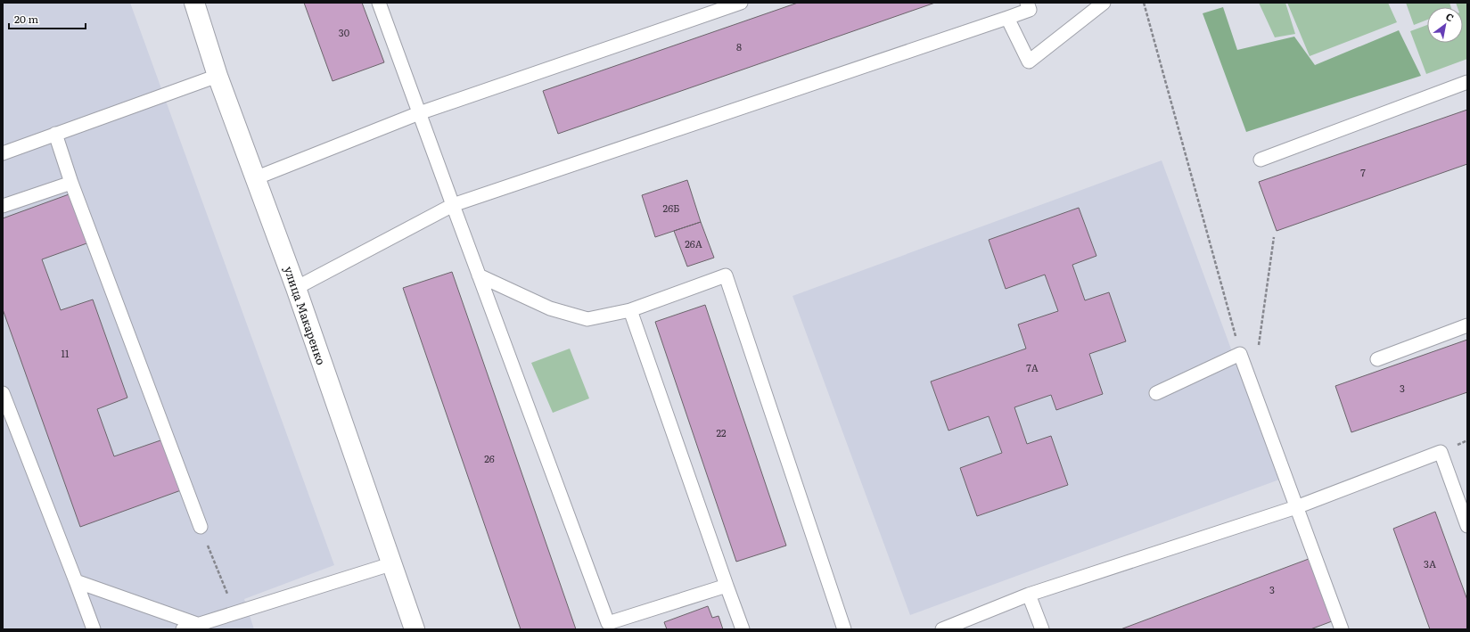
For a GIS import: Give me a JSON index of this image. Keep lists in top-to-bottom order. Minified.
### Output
{"streets":{"street":["улица Макаренко"]},"house_numbers":["30","8","7","26Б","26А","11","7А","3","22","26","3А","3"],"scale_bar":"20 m","north":"top right"}
